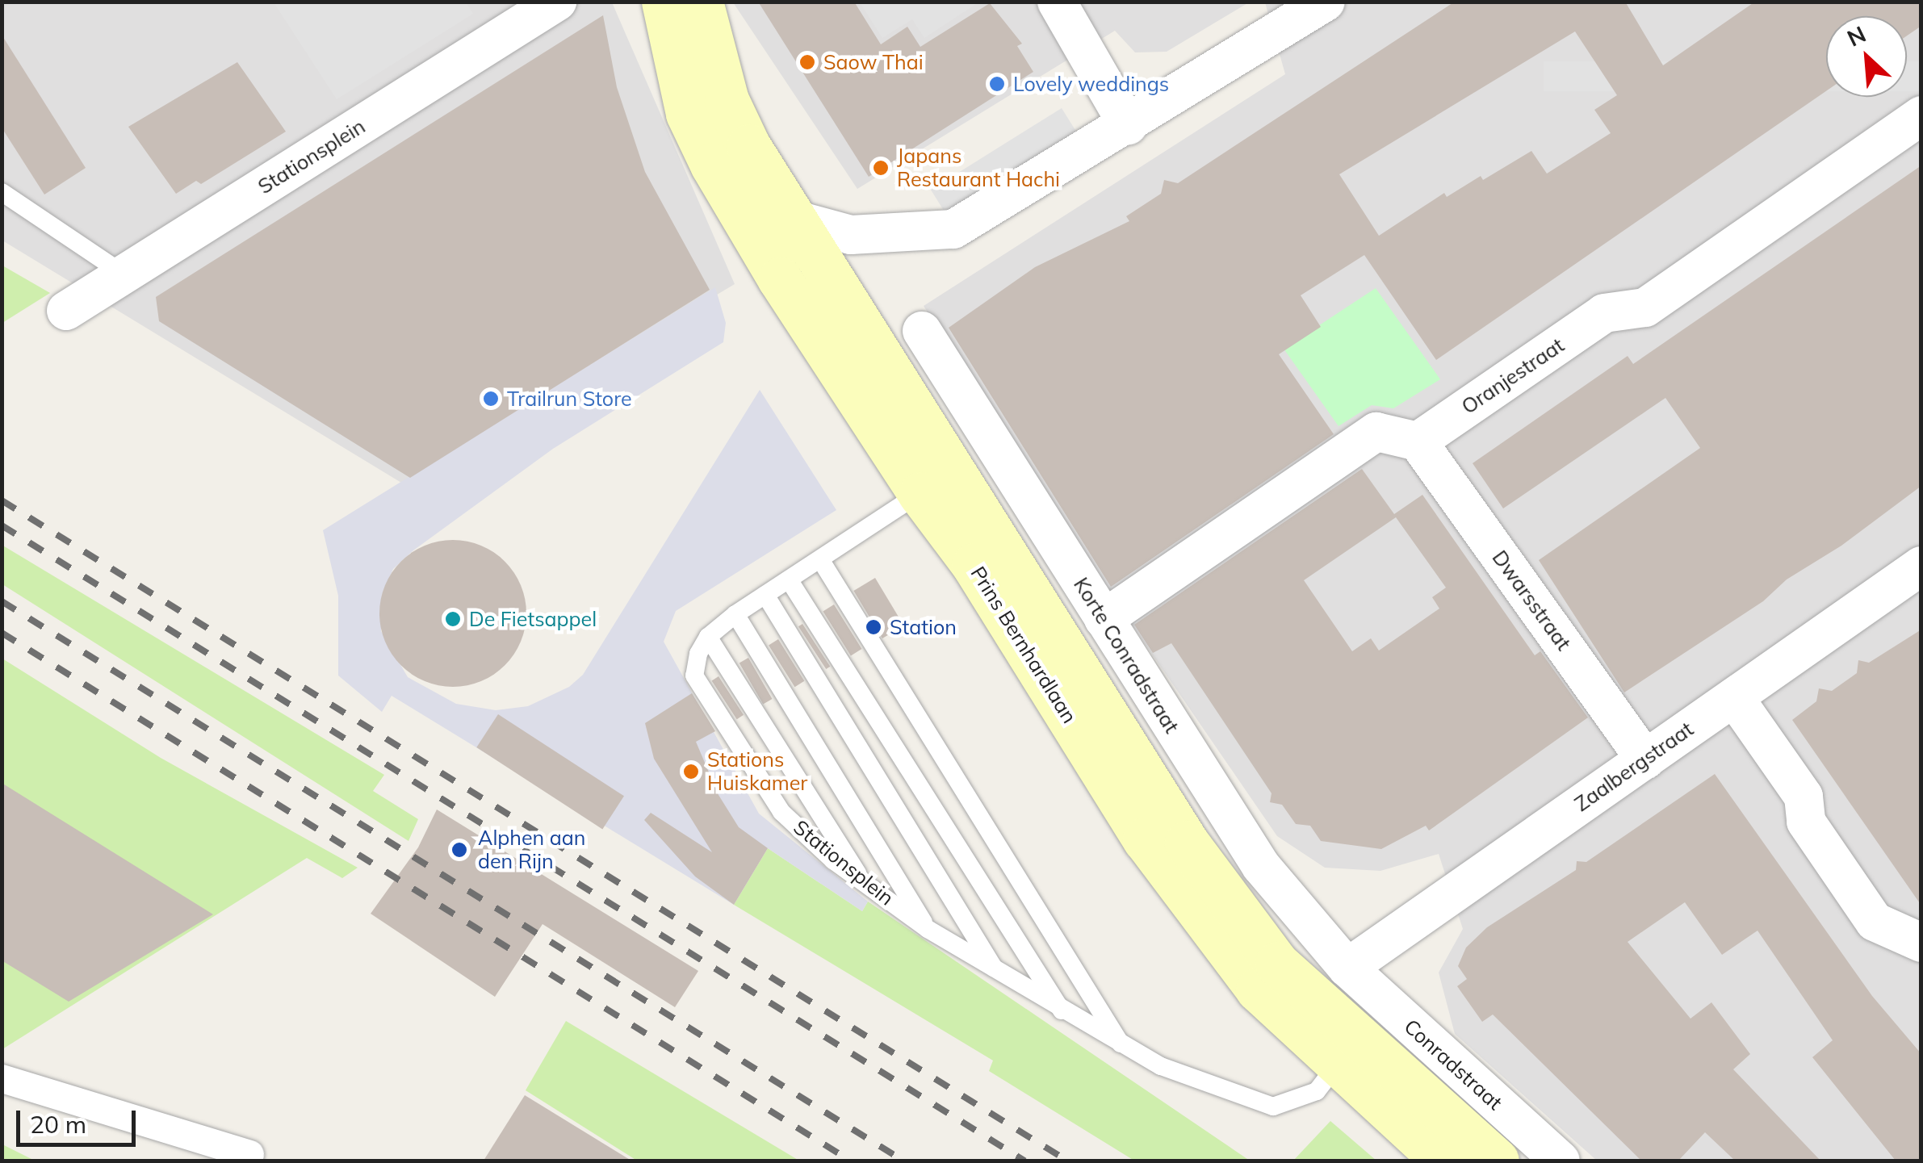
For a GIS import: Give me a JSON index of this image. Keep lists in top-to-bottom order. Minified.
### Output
{"streets":{"main road":["Prins Bernhardlaan"],"street":["Stationsplein","Oranjestraat","Dwarsstraat","Korte Conradstraat","Zaalbergstraat","Conradstraat"]},"crossings":[["Stationsplein","Prins Bernhardlaan"],["Oranjestraat","Dwarsstraat"],["Dwarsstraat","Zaalbergstraat"],["Korte Conradstraat","Zaalbergstraat"],["Korte Conradstraat","Conradstraat"],["Zaalbergstraat","Conradstraat"]],"places":["Saow Thai","Lovely weddings","Japans Restaurant Hachi","Trailrun Store","De Fietsappel","Station","Stations Huiskamer","Alphen aan den Rijn"],"scale_bar":"20 m","north":"top left"}
